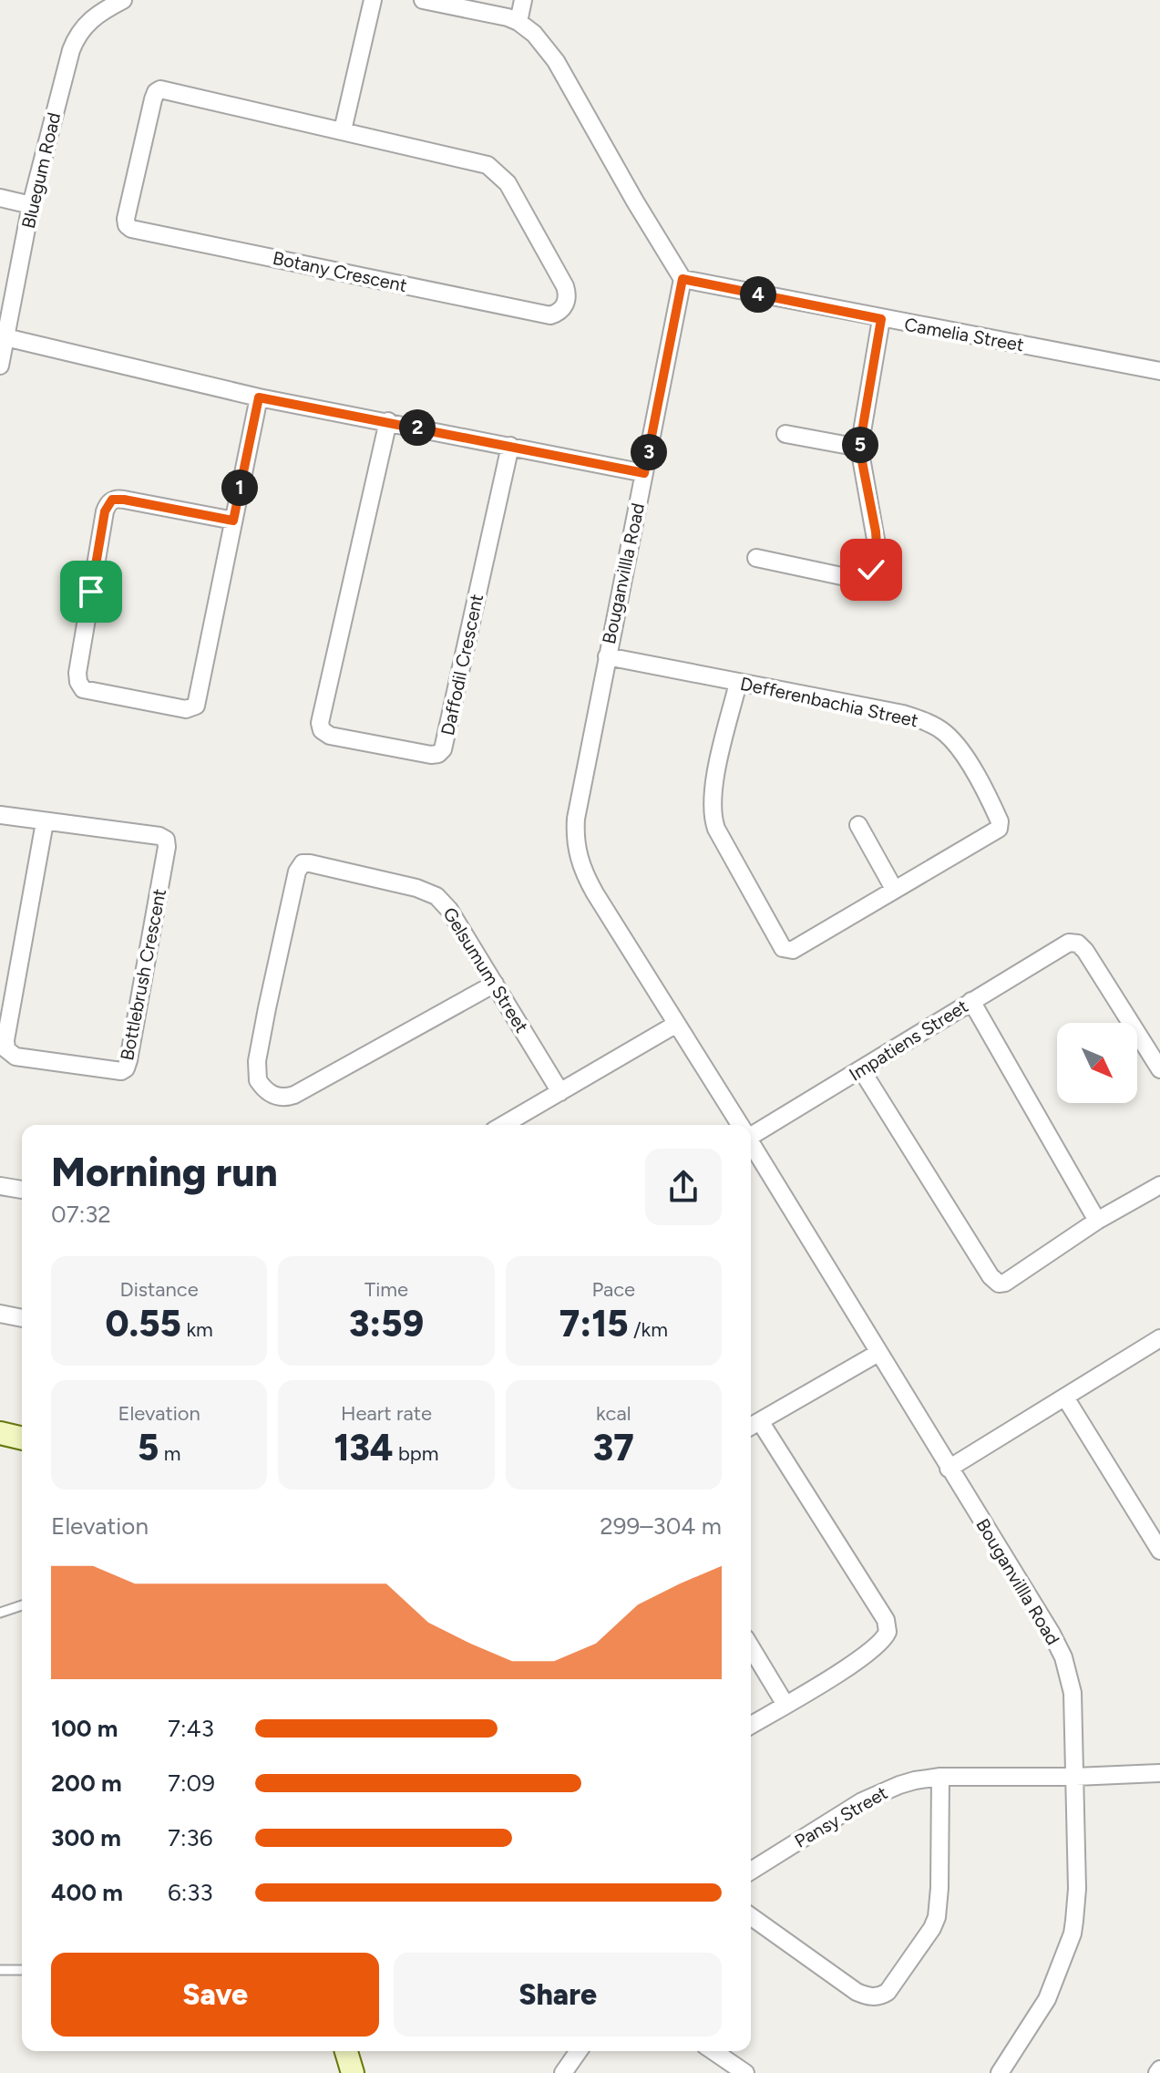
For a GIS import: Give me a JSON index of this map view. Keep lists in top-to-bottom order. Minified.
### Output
{"streets":{"street":["Bluegum Road","Botany Crescent","Camelia Street","Bouganvillla Road","Daffodil Crescent","Defferenbachia Street","Gelsumum Street","Bottlebrush Crescent","Impatiens Street","Pansy Street"]},"crossings":[["Camelia Street","Bouganvillla Road"],["Bouganvillla Road","Defferenbachia Street"],["Bouganvillla Road","Pansy Street"]],"north":"bottom right","page":{"pins":["4","2","5","3","1"],"heading":["Morning run","07:32"],"stats":[["Distance","0.55 km"],["Time","3:59"],["Pace","7:15 /km"],["Elevation","5 m"],["Heart rate","134 bpm"],["kcal","37"]],"chart":["Elevation","299–304 m"],"list":[{"name":"100 m","note":"7:43"},{"name":"200 m","note":"7:09"},{"name":"300 m","note":"7:36"},{"name":"400 m","note":"6:33"}],"buttons":["Save","Share"]}}
